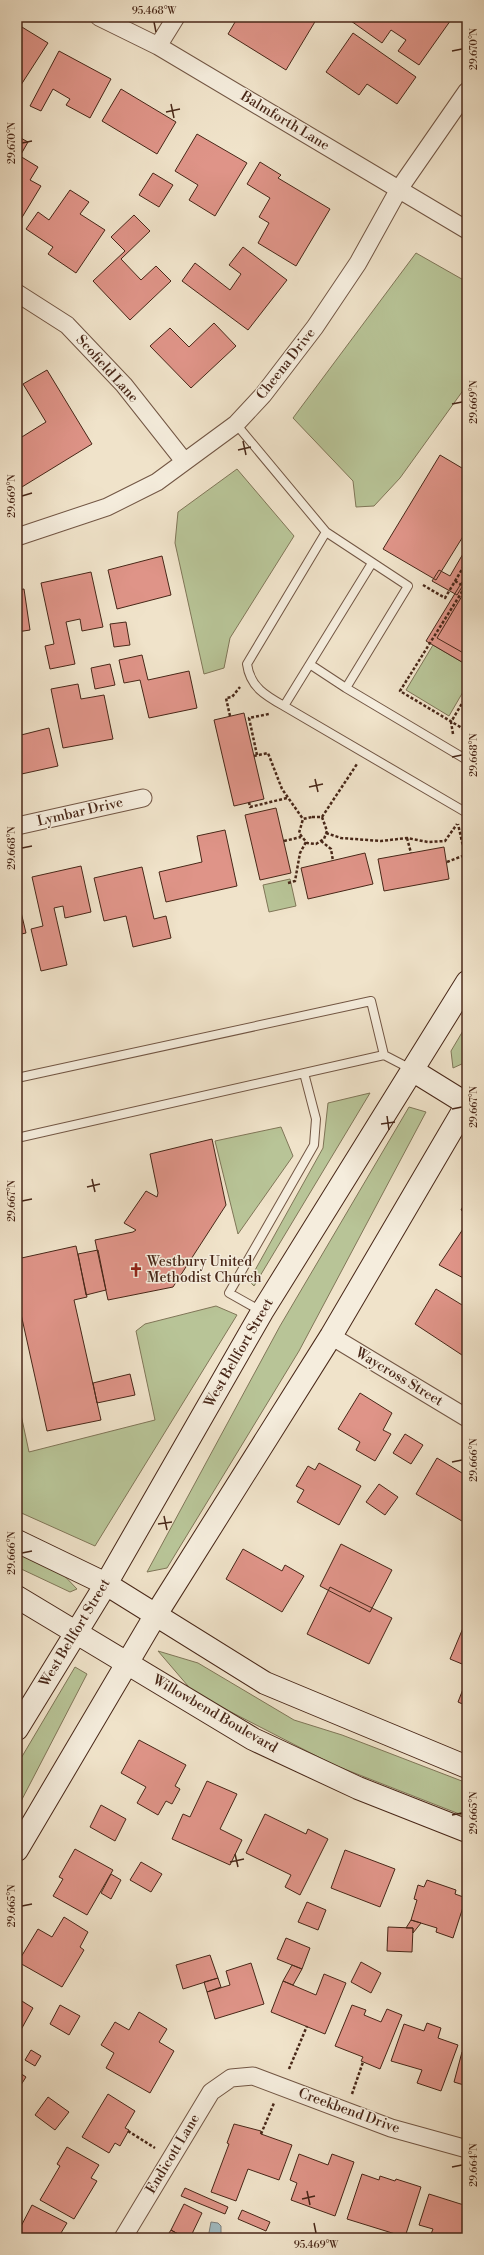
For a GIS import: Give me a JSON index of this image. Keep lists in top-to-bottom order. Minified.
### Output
{"streets":{"main road":["West Bellfort Street","Willowbend Boulevard"],"street":["Balmforth Lane","Cheena Drive","Scofield Lane","Lymbar Drive","Waycross Street","Creekbend Drive","Endicott Lane"]},"crossings":[["Balmforth Lane","Cheena Drive"],["Cheena Drive","Scofield Lane"],["West Bellfort Street","Willowbend Boulevard"],["Creekbend Drive","Endicott Lane"]],"places":{"church":["Westbury United Methodist Church"]},"coordinates":["95.468°W","29.670°N","29.669°N","29.668°N","29.667°N","29.666°N","29.665°N","29.664°N","95.469°W"]}
